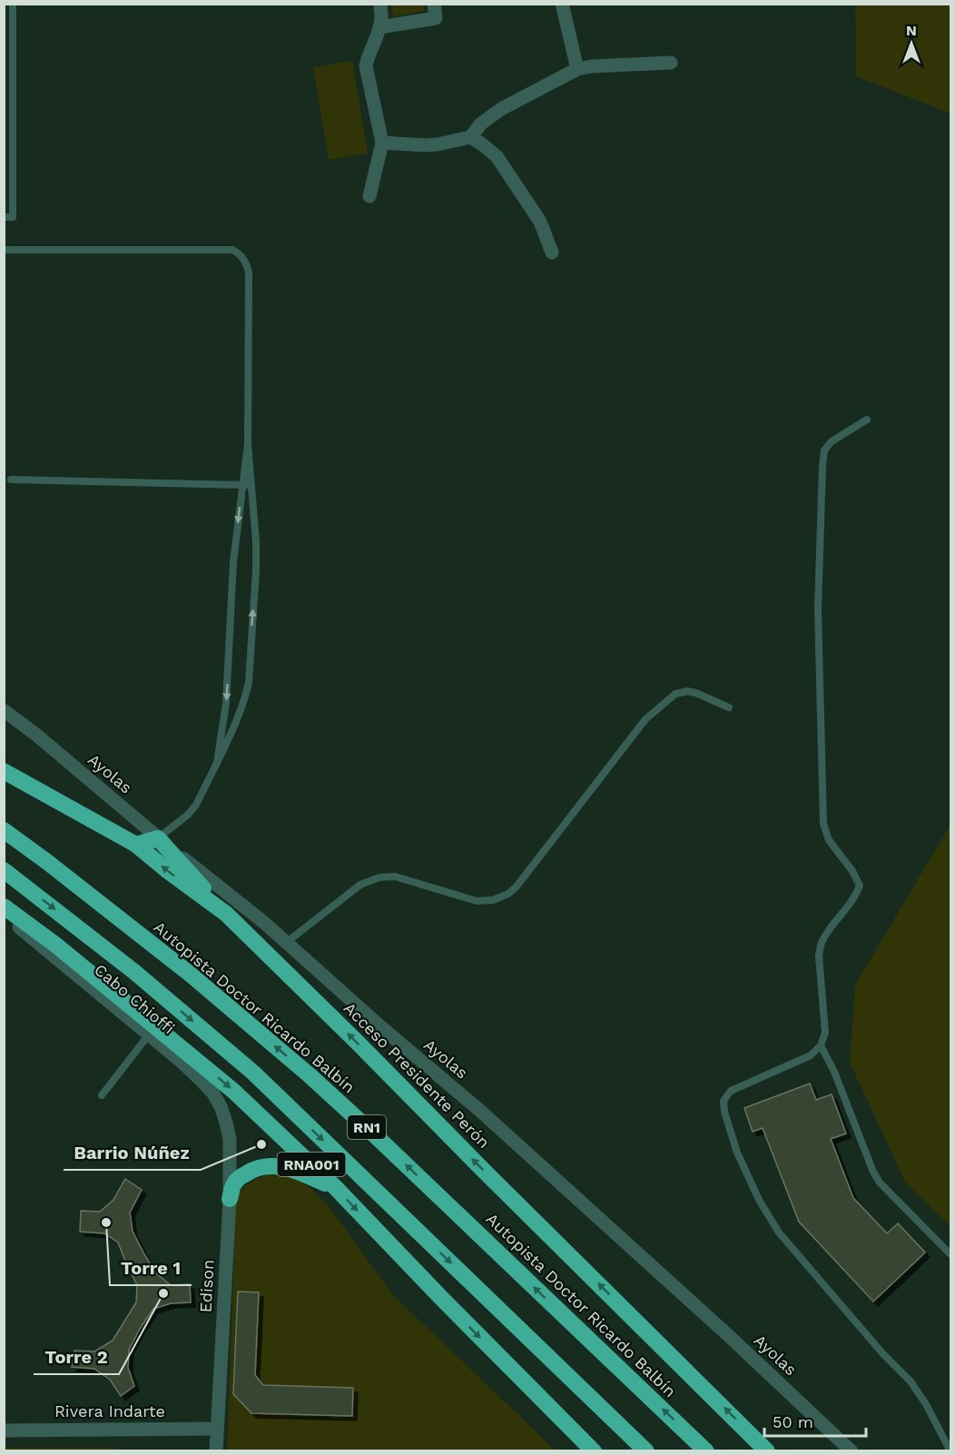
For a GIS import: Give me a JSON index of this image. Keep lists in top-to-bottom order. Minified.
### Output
{"streets":{"highway":["Autopista Doctor Ricardo Balbín","Acceso Presidente Perón","RN1","RNA001"],"street":["Ayolas","Cabo Chioffi","Edison","Rivera Indarte"]},"crossings":[["Cabo Chioffi","Edison"],["Edison","Rivera Indarte"]],"places":["Barrio Núñez","Torre 1","Torre 2"],"scale_bar":"50 m","north":"top"}
